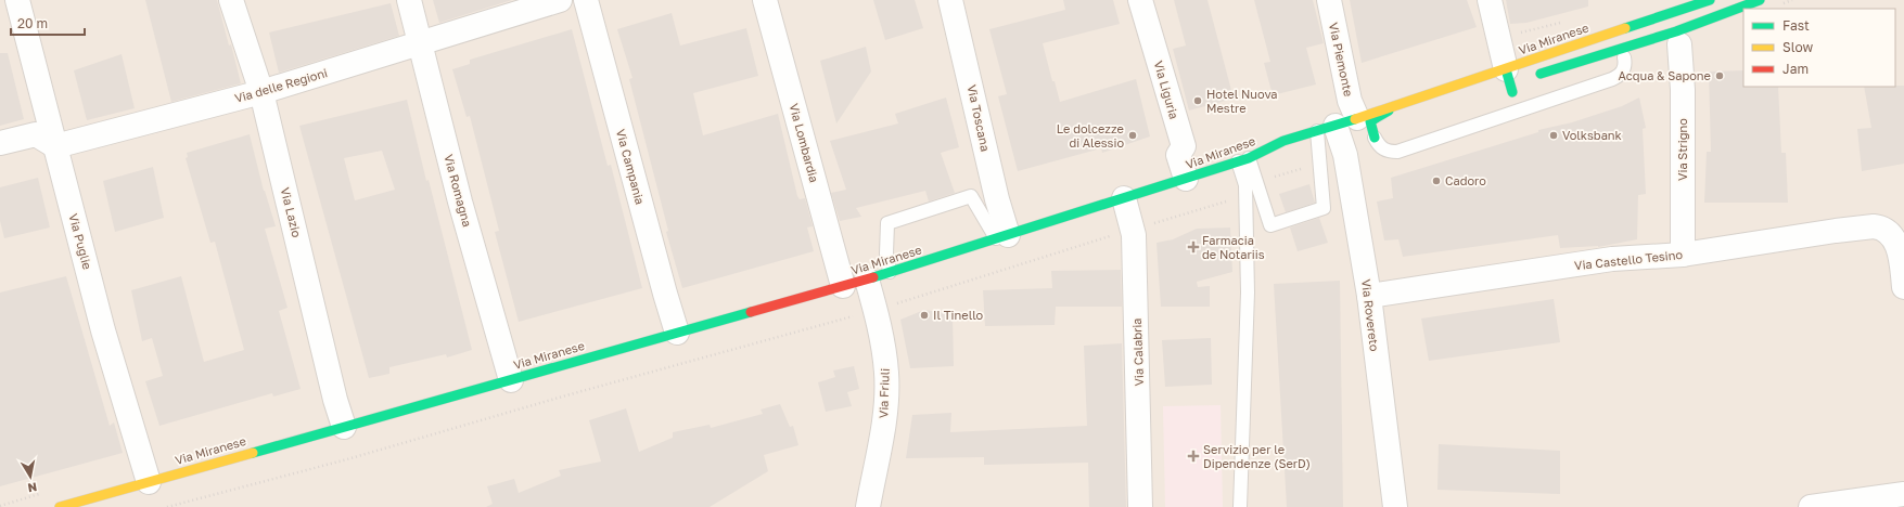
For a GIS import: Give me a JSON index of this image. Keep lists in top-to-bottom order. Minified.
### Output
{"streets":{"street":["Via Miranese","Via Piemonte","Via delle Regioni","Via Liguria","Via Toscana","Via Lombardia","Via Strigno","Via Campania","Via Romagna","Via Lazio","Via Puglie","Via Castello Tesino","Via Rovereto","Via Calabria","Via Friuli"]},"crossings":[["Via Miranese","Via Piemonte"],["Via Miranese","Via Liguria"],["Via Miranese","Via Toscana"],["Via Miranese","Via Lombardia"],["Via Miranese","Via Campania"],["Via Miranese","Via Romagna"],["Via Miranese","Via Lazio"],["Via Miranese","Via Puglie"],["Via Miranese","Via Rovereto"],["Via Miranese","Via Calabria"],["Via Miranese","Via Friuli"],["Via Piemonte","Via Rovereto"],["Via delle Regioni","Via Romagna"],["Via delle Regioni","Via Lazio"],["Via delle Regioni","Via Puglie"],["Via Strigno","Via Castello Tesino"],["Via Castello Tesino","Via Rovereto"]],"places":{"other":["Acqua & Sapone","Hotel Nuova Mestre","Le dolcezze di Alessio","Volksbank","Cadoro","Il Tinello"],"health":["Farmacia de Notariis","Servizio per le Dipendenze (SerD)"]},"legend":["Fast","Slow","Jam"],"scale_bar":"20 m","north":"bottom"}
